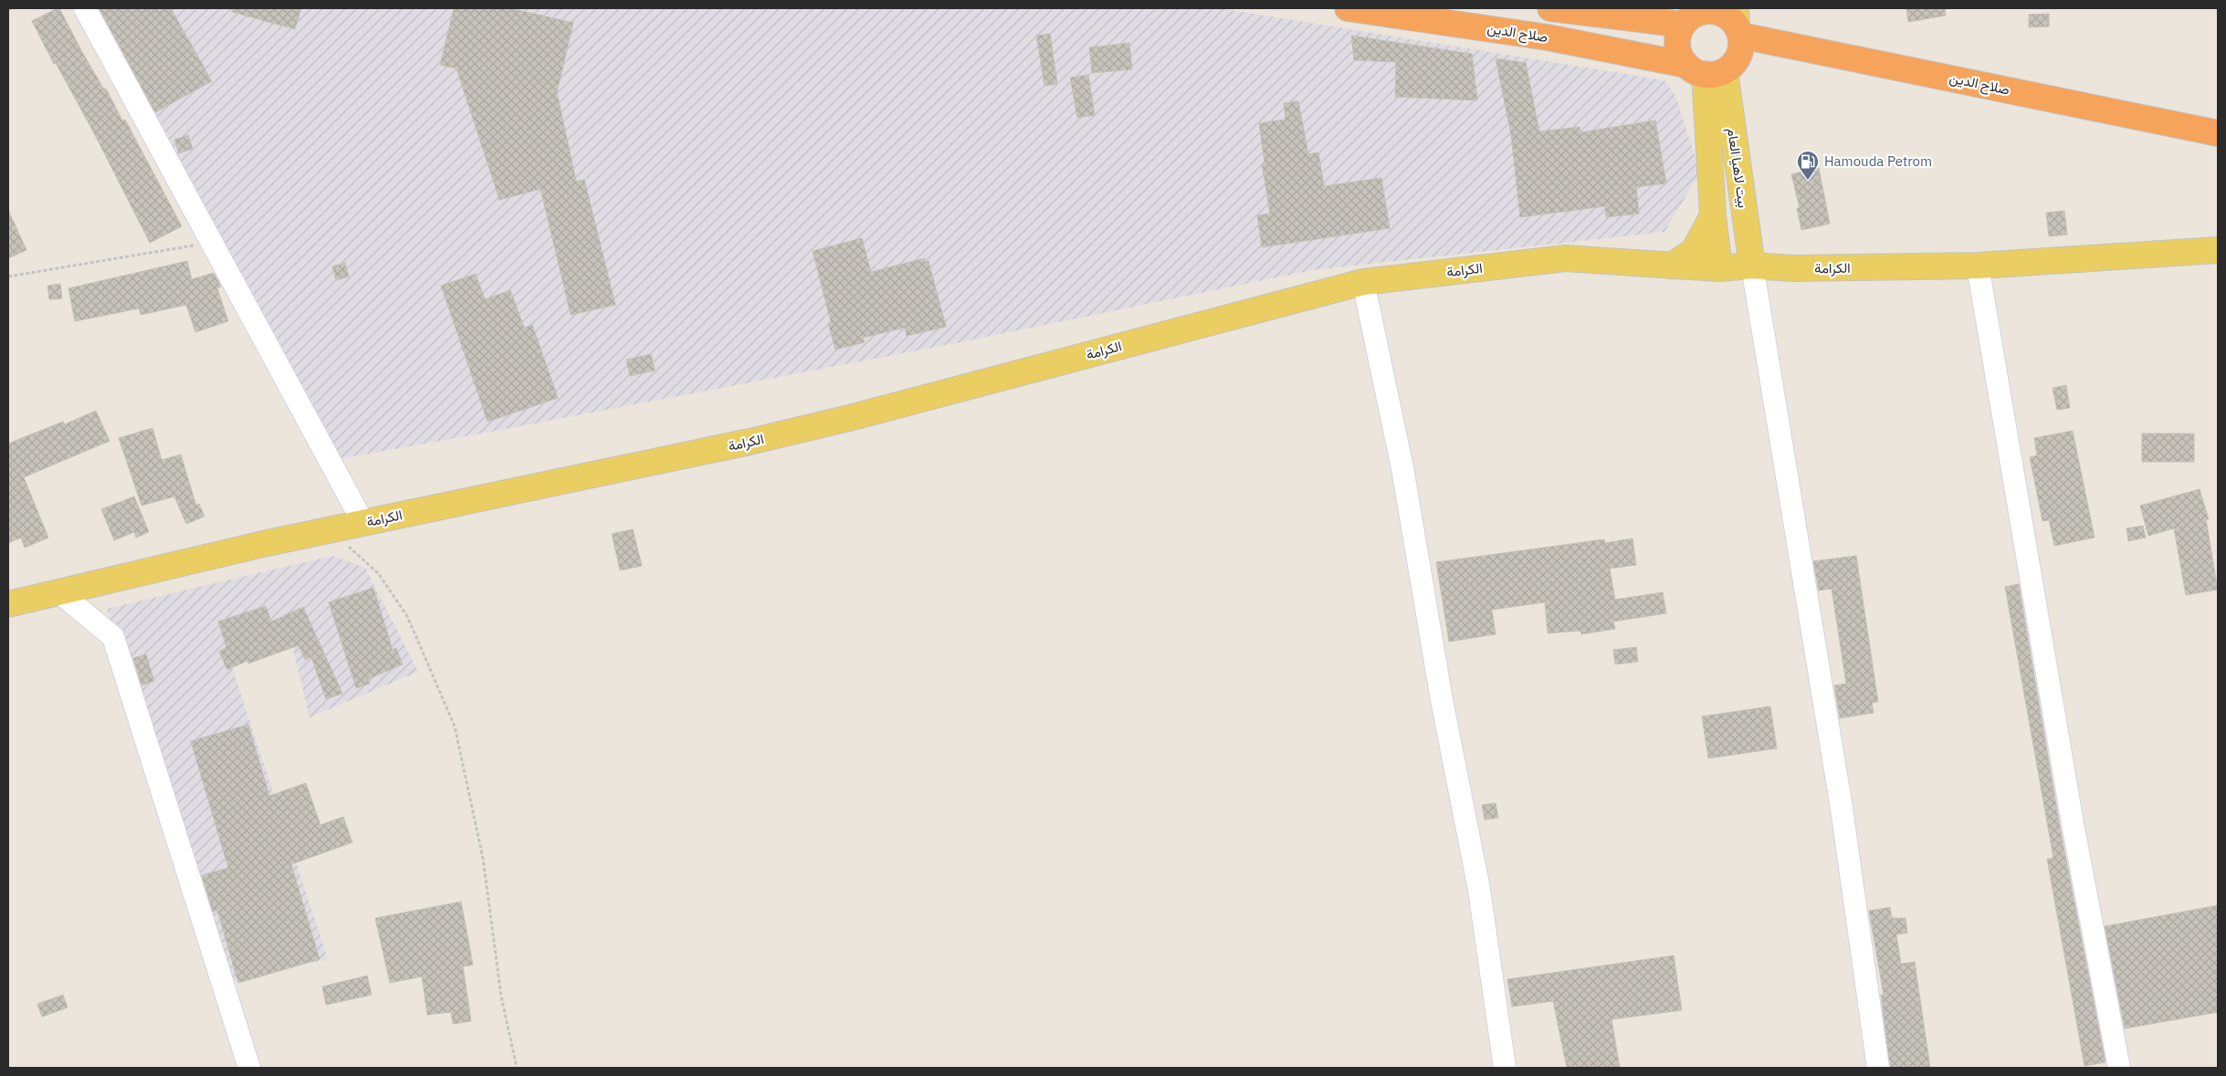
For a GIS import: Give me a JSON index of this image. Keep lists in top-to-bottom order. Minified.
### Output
{"streets":{"highway":["صلاح الدين"],"main road":["بيت لاهيا العام","الكرامة"]},"crossings":[["صلاح الدين","بيت لاهيا العام"],["بيت لاهيا العام","الكرامة"]],"places":{"fuel station":["Hamouda Petrom"]}}
